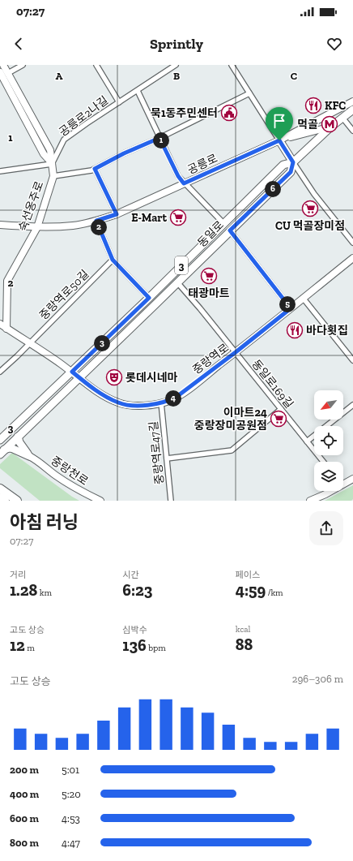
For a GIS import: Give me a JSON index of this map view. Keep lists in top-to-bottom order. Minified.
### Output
{"streets":{"main road":["동일로","3"],"street":["공릉로2나길","공릉로","숙선옹주로","중랑역로50길","중랑역로","동일로169길","중랑역로47길","중랑천로"]},"crossings":[["공릉로2나길","숙선옹주로"],["공릉로2나길","동일로"],["공릉로","숙선옹주로"],["공릉로","동일로"],["숙선옹주로","중랑역로"],["동일로","중랑역로"],["동일로","동일로169길"],["중랑역로50길","중랑역로"],["중랑역로","동일로169길"],["중랑역로","중랑역로47길"]],"places":{"restaurant":["KFC","바다횟집"],"public building":["묵1동주민센터"],"metro station":["먹골"],"supermarket":["CU 먹골장미점","E-Mart","태광마트","이마트24 중랑장미공원점"],"theatre":["롯데시네마"]},"north":"bottom left","page":{"status":"07:27","header":"Sprintly","pins":["1","6","2","5","3","4"],"heading":["아침 러닝","07:27"],"stats":[["거리","1.28 km"],["시간","6:23"],["페이스","4:59 /km"],["고도 상승","12 m"],["심박수","136 bpm"],["kcal","88"]],"chart":["고도 상승","296–306 m"],"list":[{"name":"200 m","note":"5:01"},{"name":"400 m","note":"5:20"},{"name":"600 m","note":"4:53"},{"name":"800 m","note":"4:47"}]},"grid":{"columns":["A","B","C"],"rows":["1","2","3"]}}
